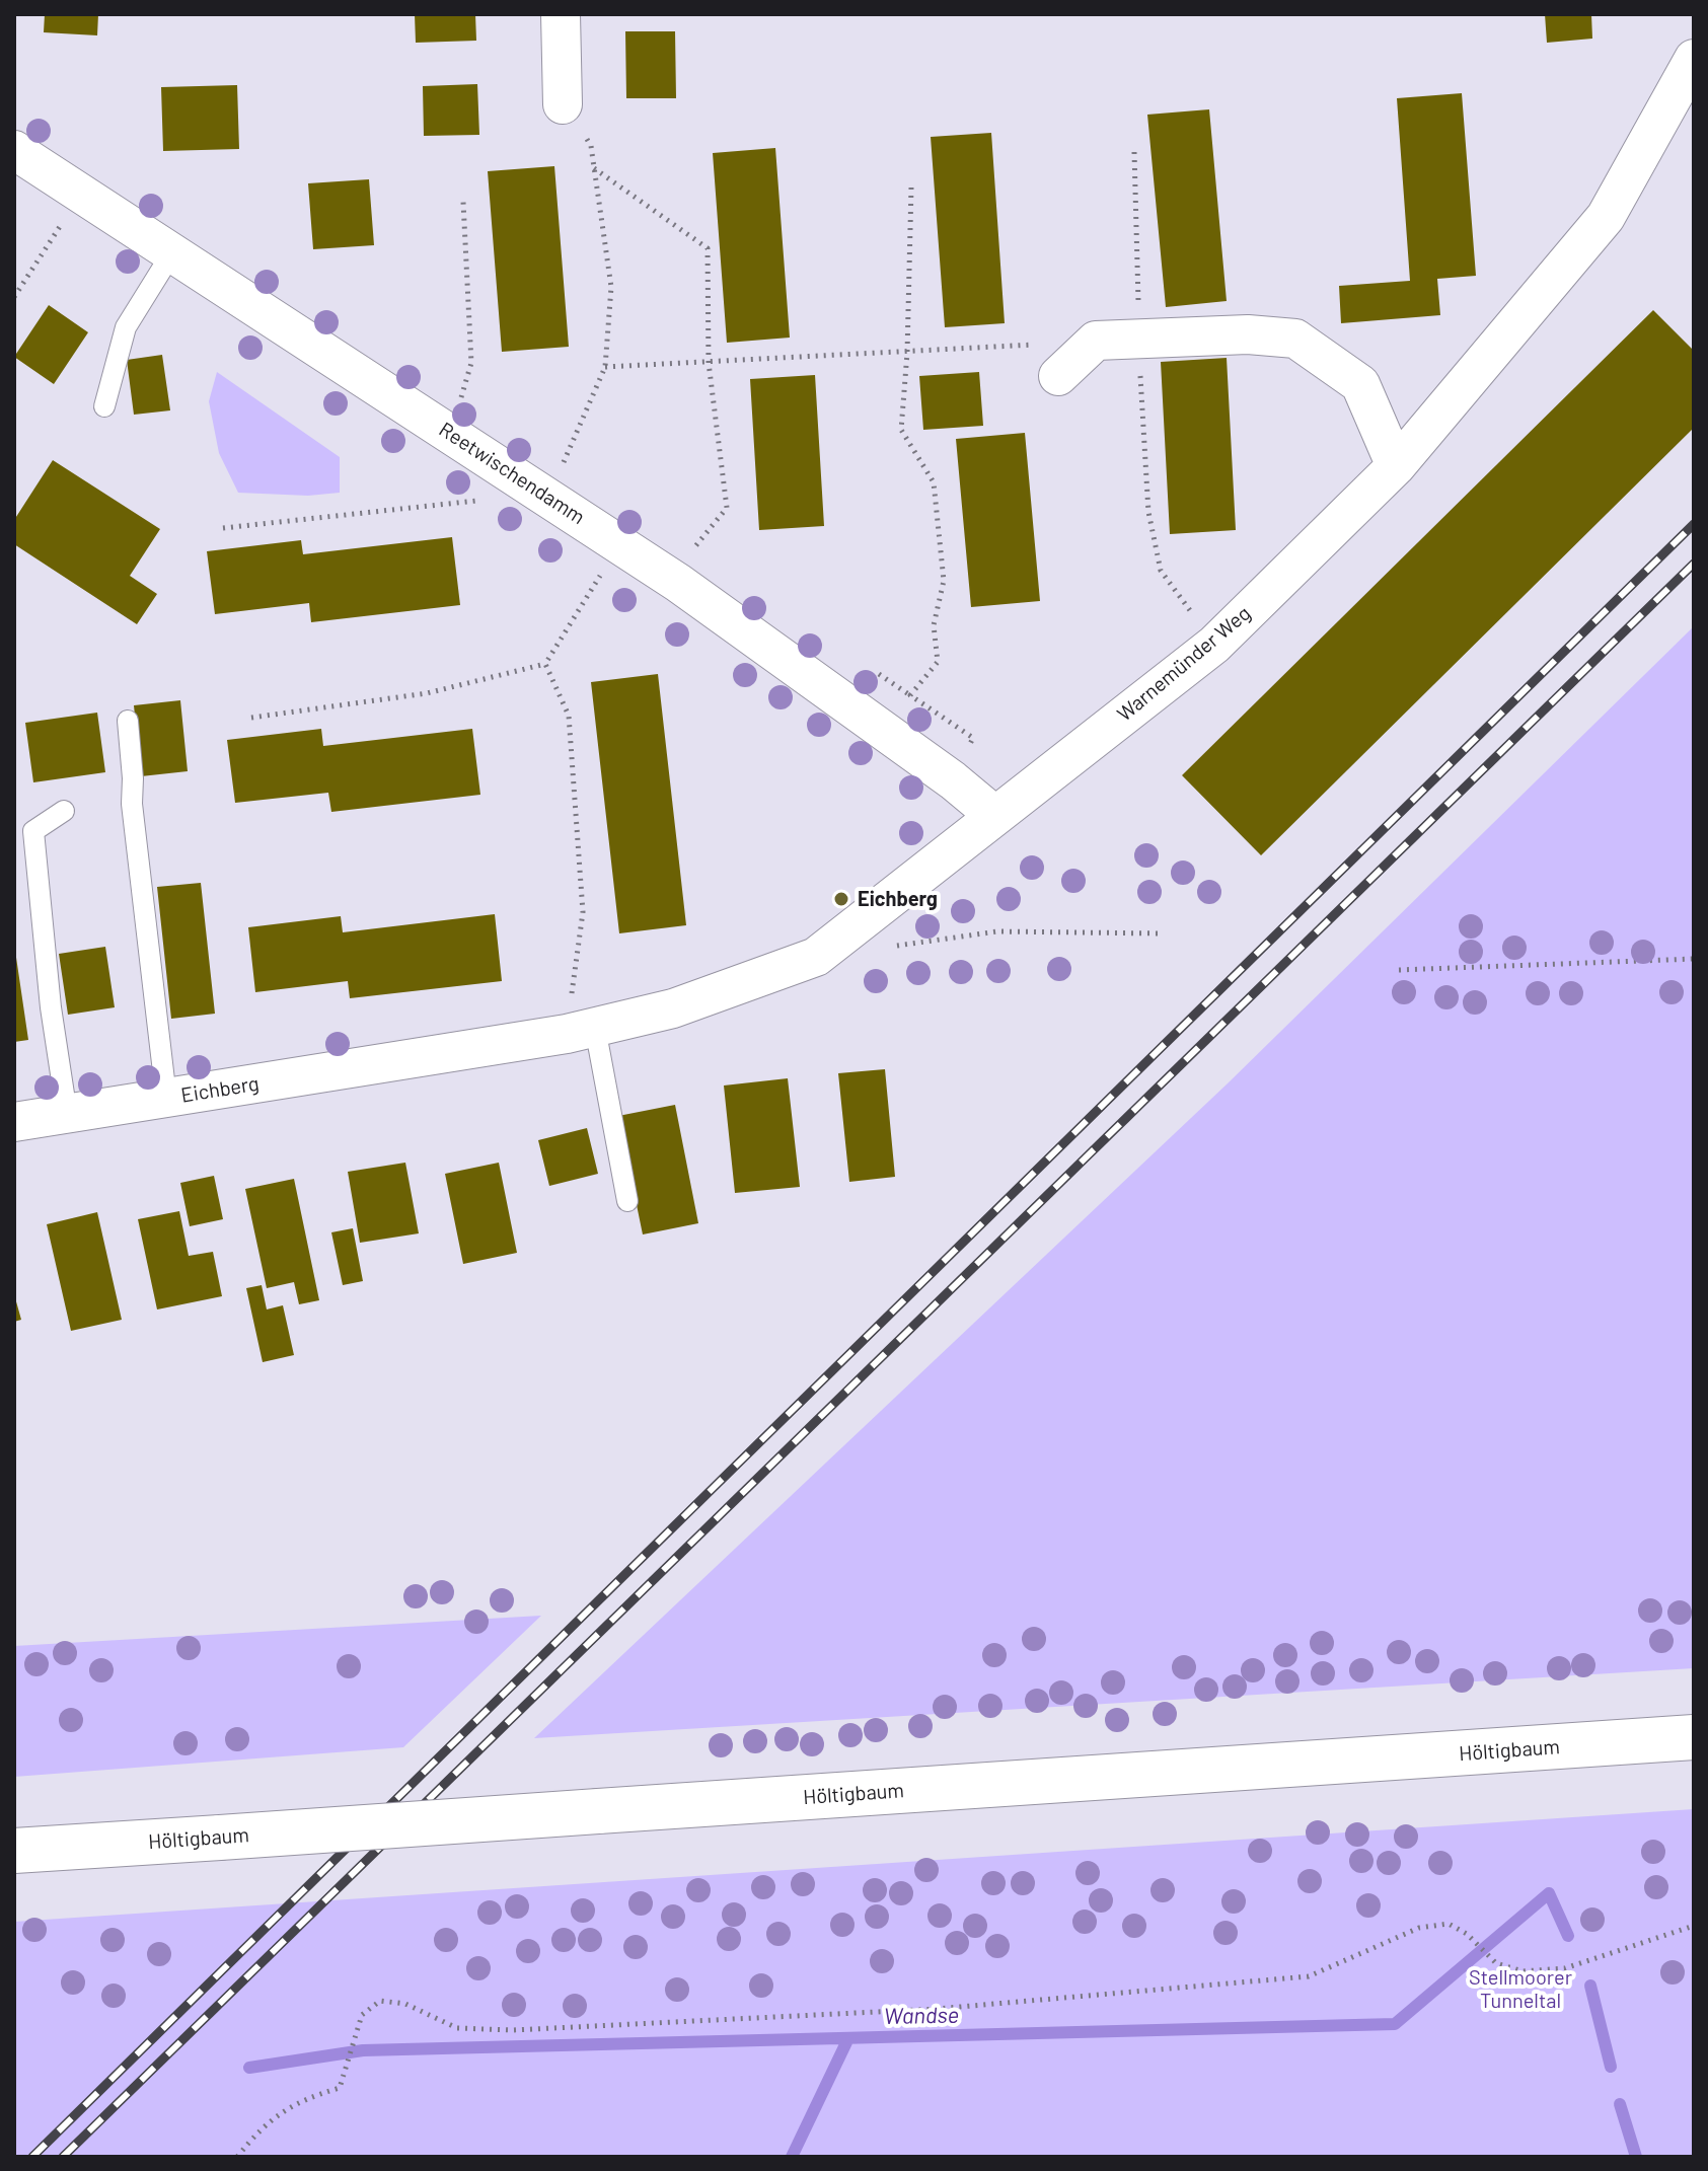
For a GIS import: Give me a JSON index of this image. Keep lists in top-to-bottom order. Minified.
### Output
{"streets":{"main road":["Höltigbaum"],"street":["Reetwischendamm","Warnemünder Weg","Eichberg"]},"crossings":[["Reetwischendamm","Warnemünder Weg"],["Reetwischendamm","Eichberg"],["Warnemünder Weg","Eichberg"]],"water":["Wandse"],"parks":["Stellmoorer Tunneltal"],"places":["Eichberg"]}
